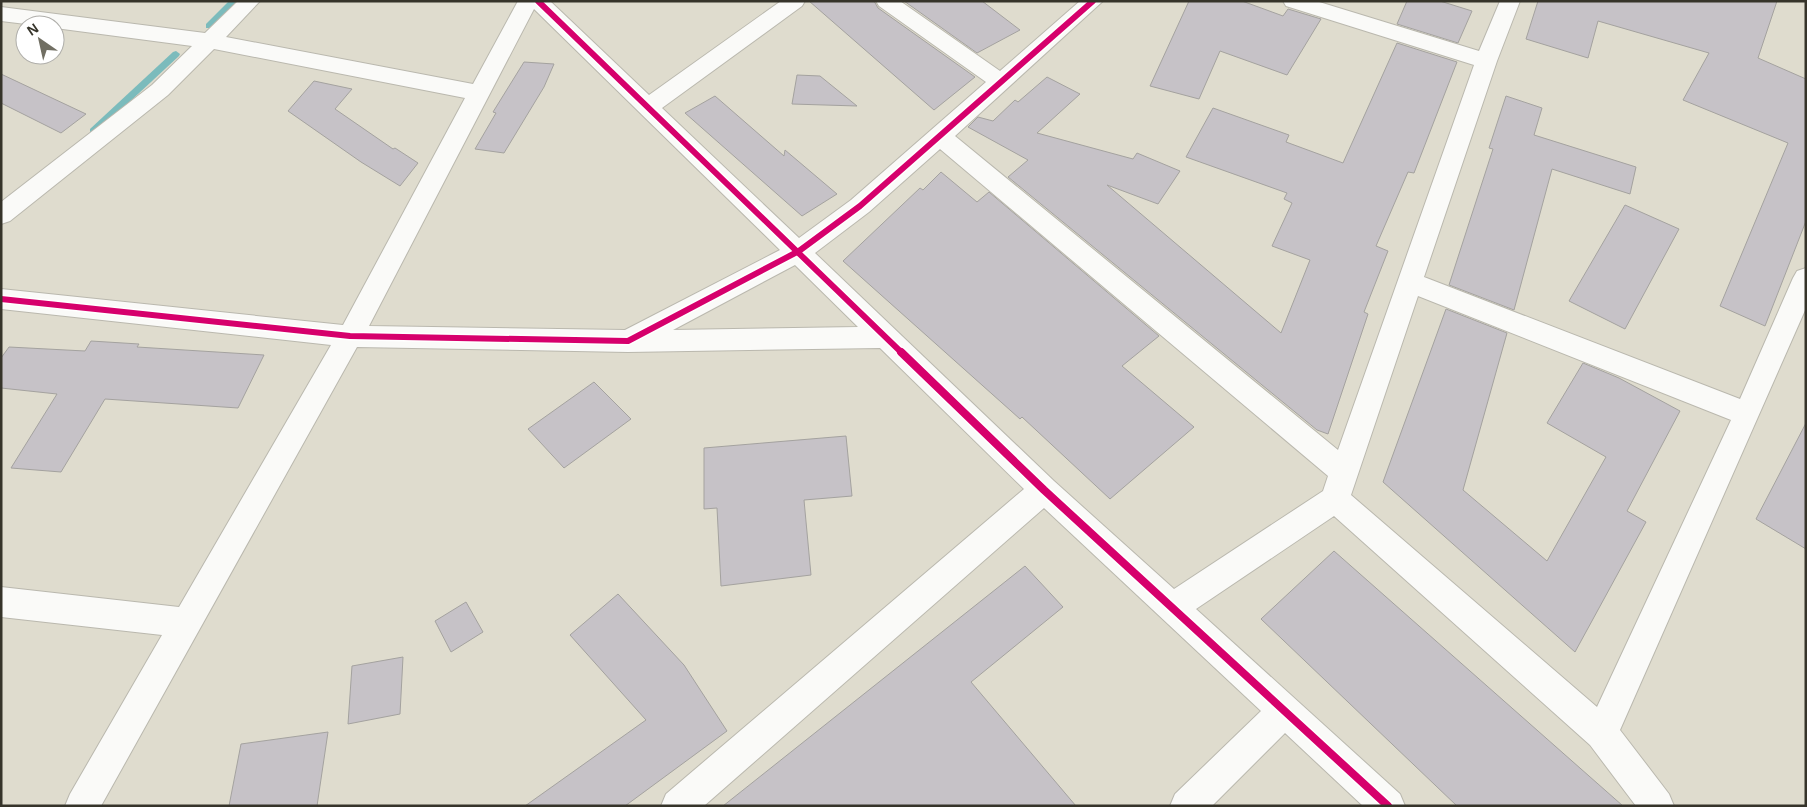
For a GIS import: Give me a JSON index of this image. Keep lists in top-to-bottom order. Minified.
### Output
{"north":"top left"}
